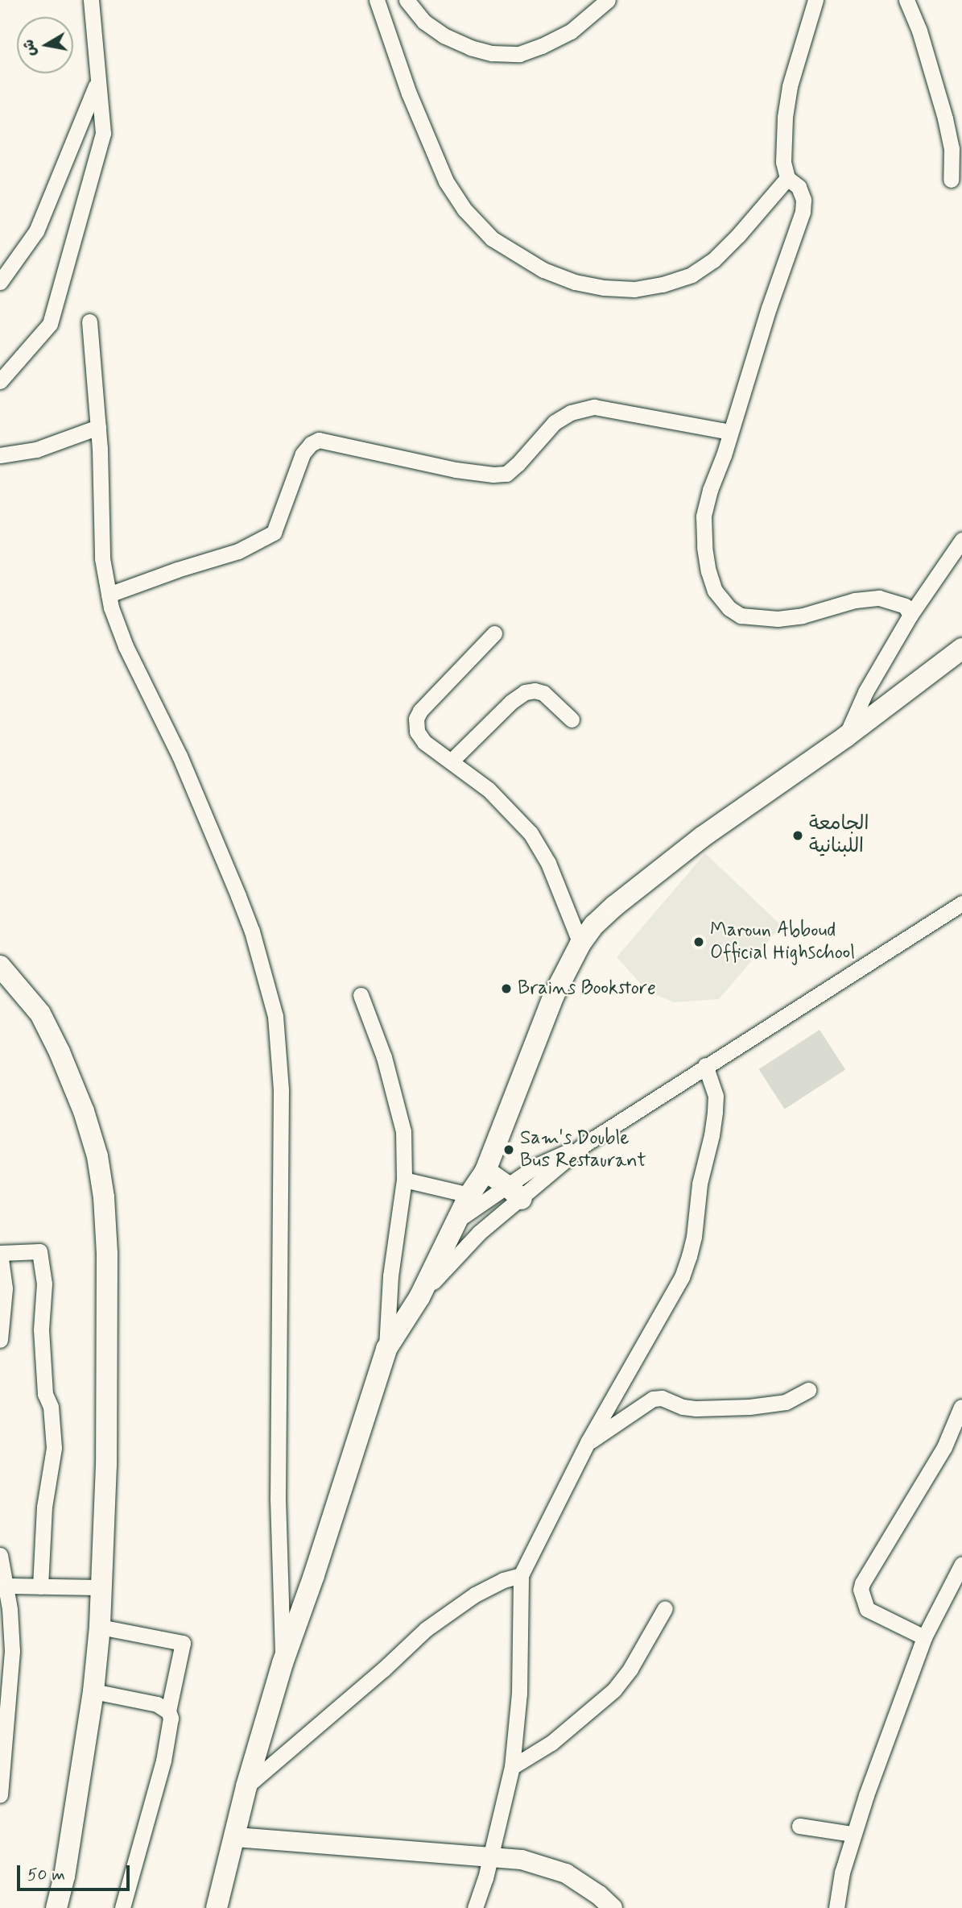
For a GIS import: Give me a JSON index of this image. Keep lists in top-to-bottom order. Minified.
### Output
{"places":["الجامعة اللبنانية","Maroun Abboud Official Highschool","Brains Bookstore","Sam's Double Bus Restaurant"],"scale_bar":"50 m","north":"left"}
